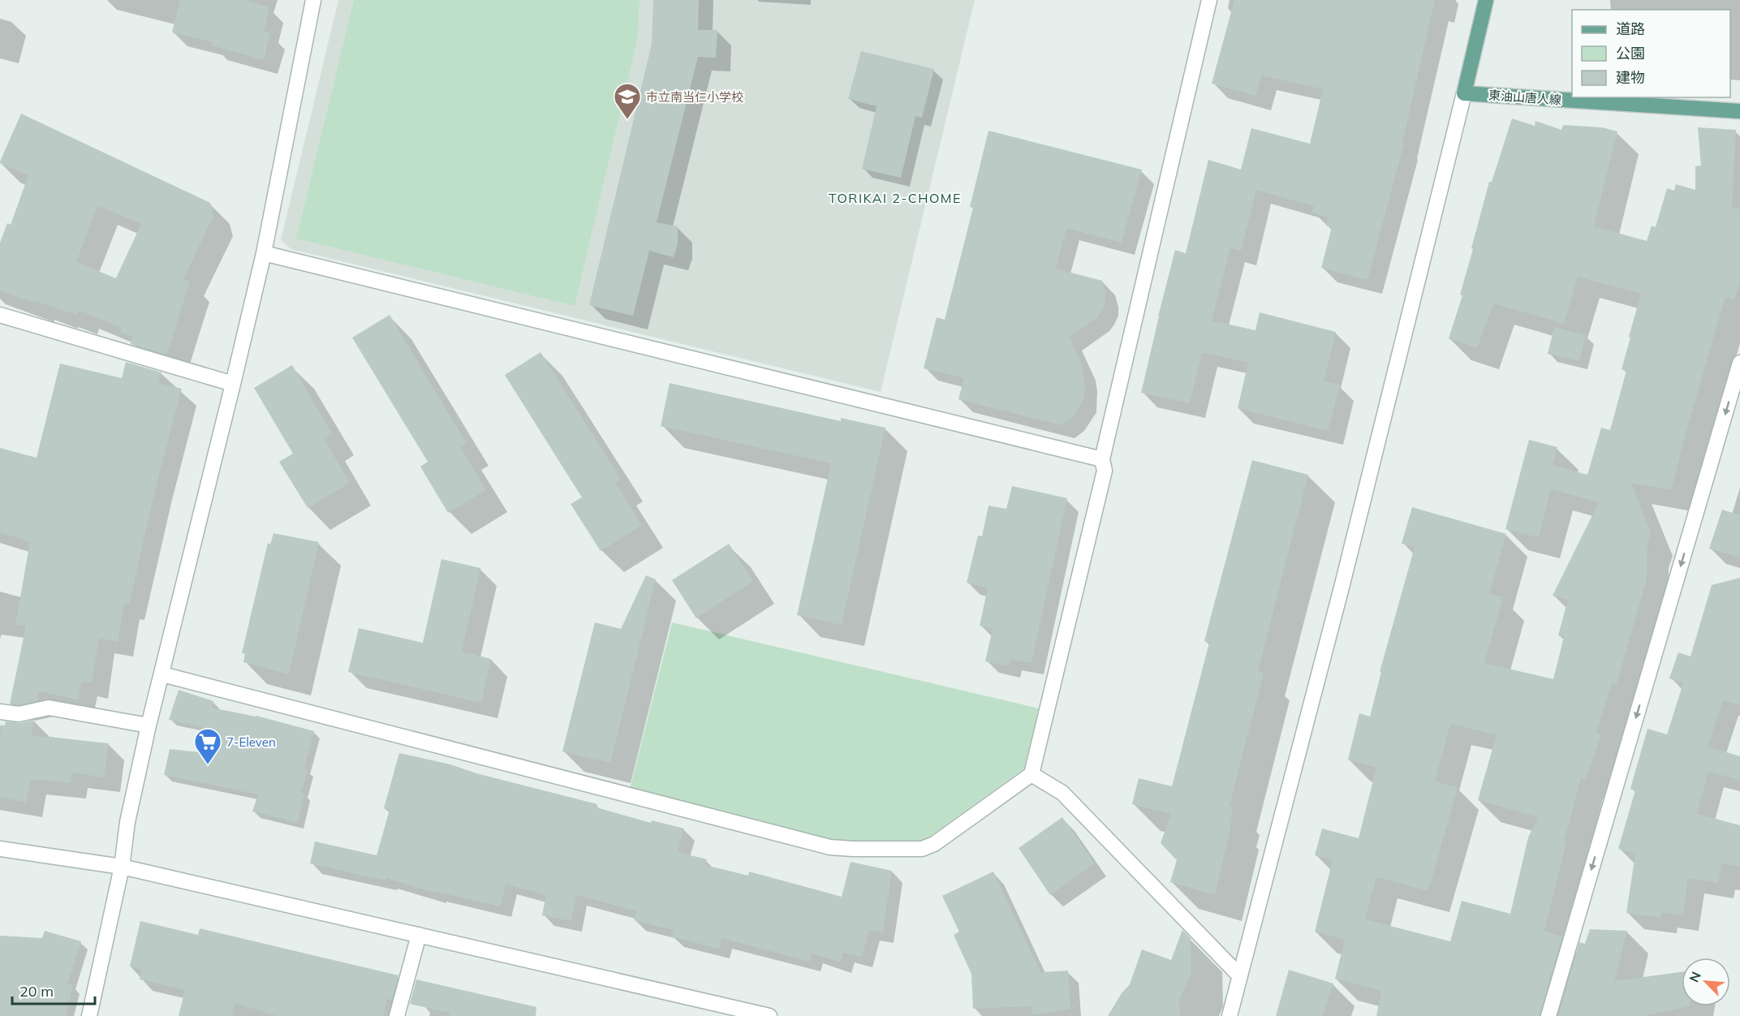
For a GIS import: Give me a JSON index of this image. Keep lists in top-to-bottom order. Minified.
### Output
{"streets":{"main road":["東油山唐人線"]},"districts":["TORIKAI 2-CHOME"],"places":{"school or university":["市立南当仁小学校"],"supermarket":["7-Eleven"]},"legend":["道路","公園","建物"],"scale_bar":"20 m","north":"top left"}
